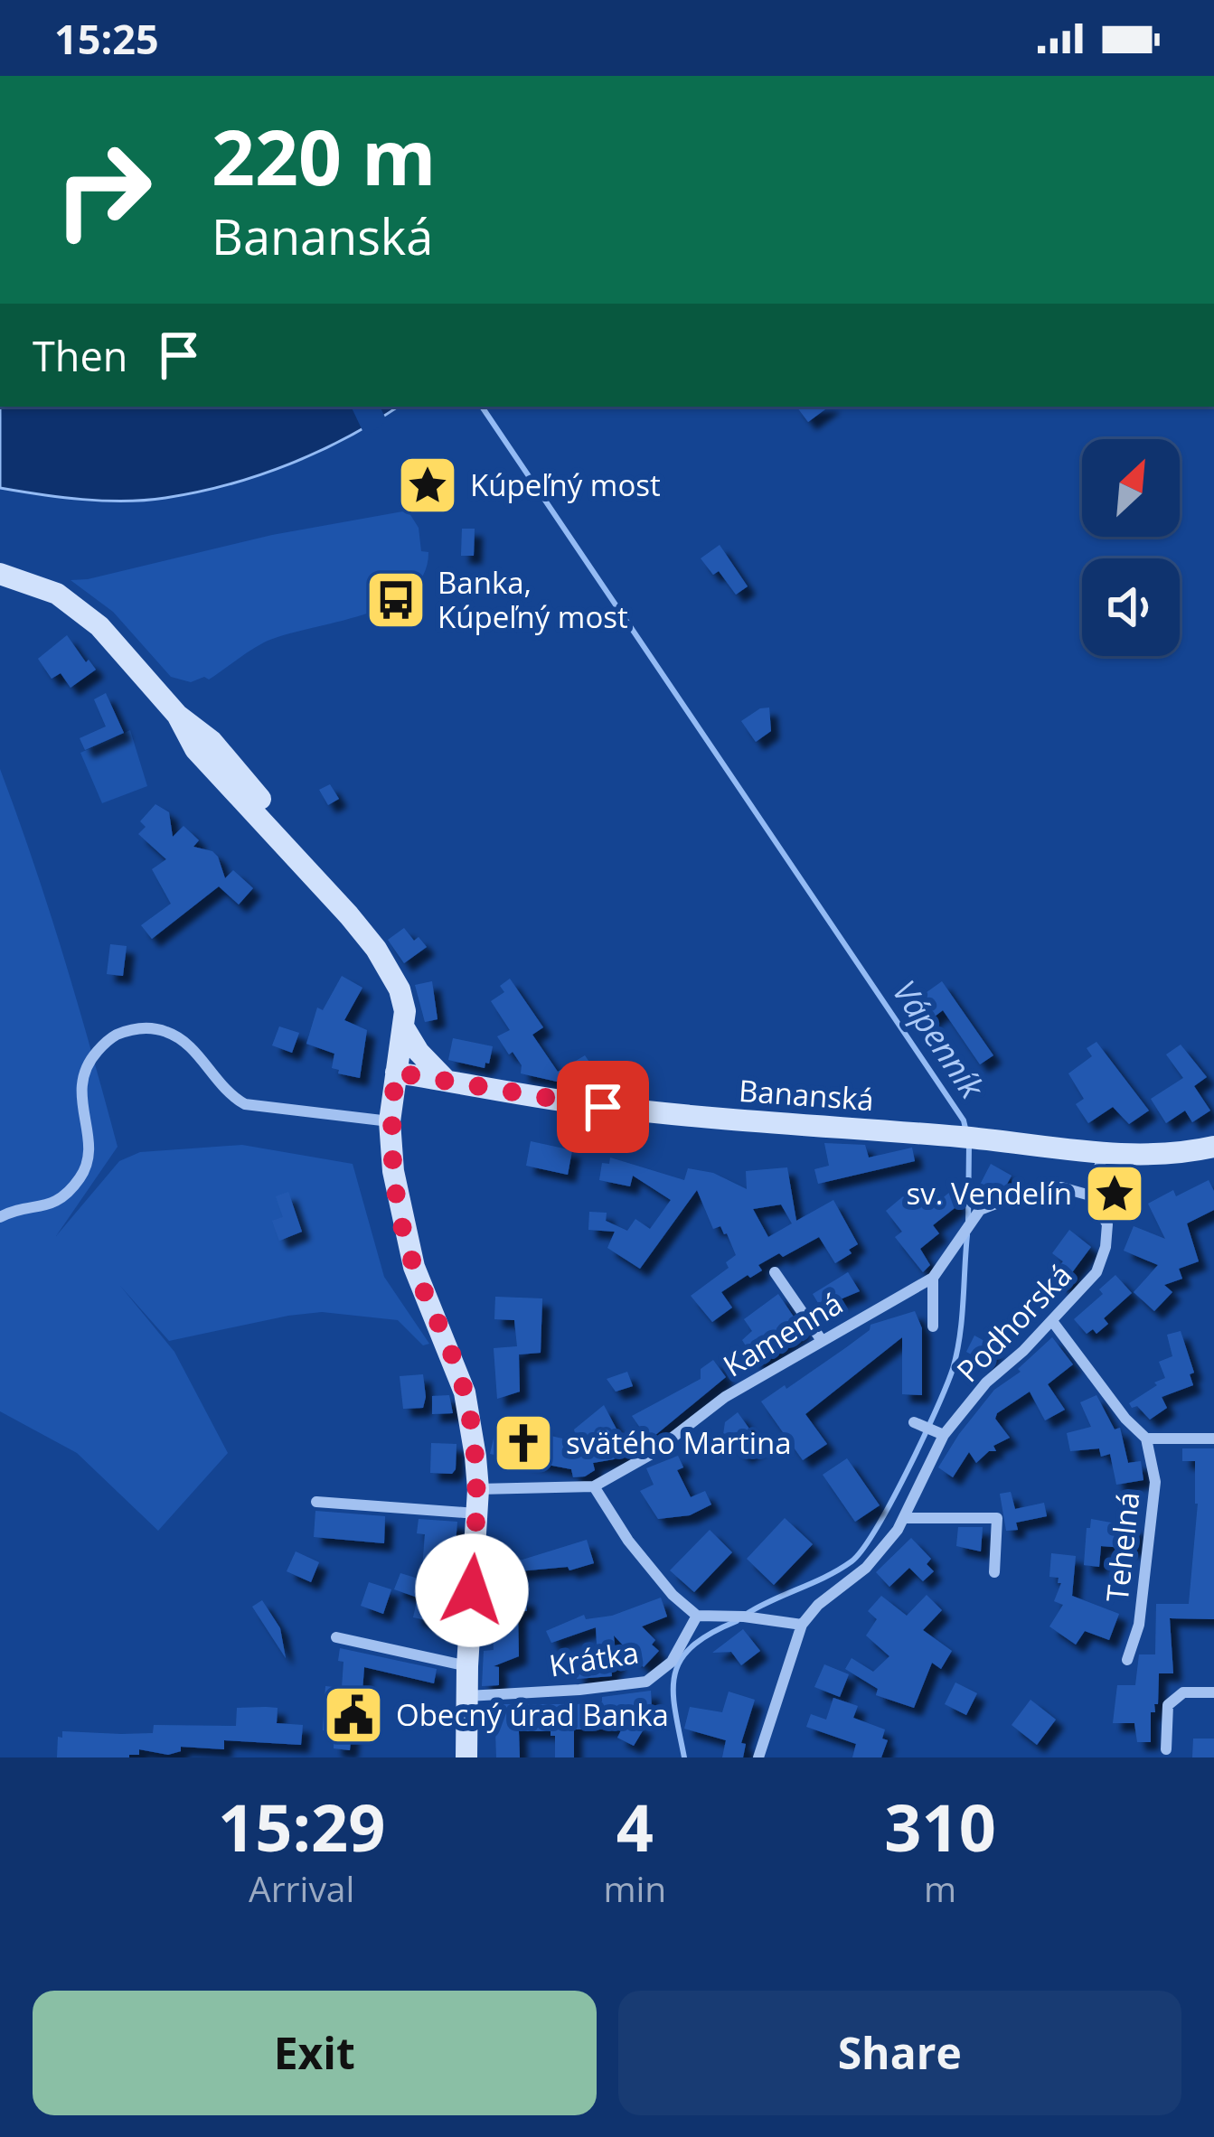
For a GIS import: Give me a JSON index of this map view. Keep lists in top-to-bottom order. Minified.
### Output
{"streets":{"main road":["Bananská"],"street":["Podhorská","Kamenná","Tehelná","Krátka"]},"crossings":[["Podhorská","Kamenná"]],"water":["Vápenník"],"places":{"place":["Kúpeľný most","sv. Vendelín"],"bus stop":["Banka, Kúpeľný most"],"church":["svätého Martina"],"public building":["Obecný úrad Banka"]},"north":"top right","page":{"status":"15:25","turn":["220 m","Bananská"],"then":"Then","eta":["15:29","Arrival","4","min","310","m"],"buttons":["Exit","Share"]}}
